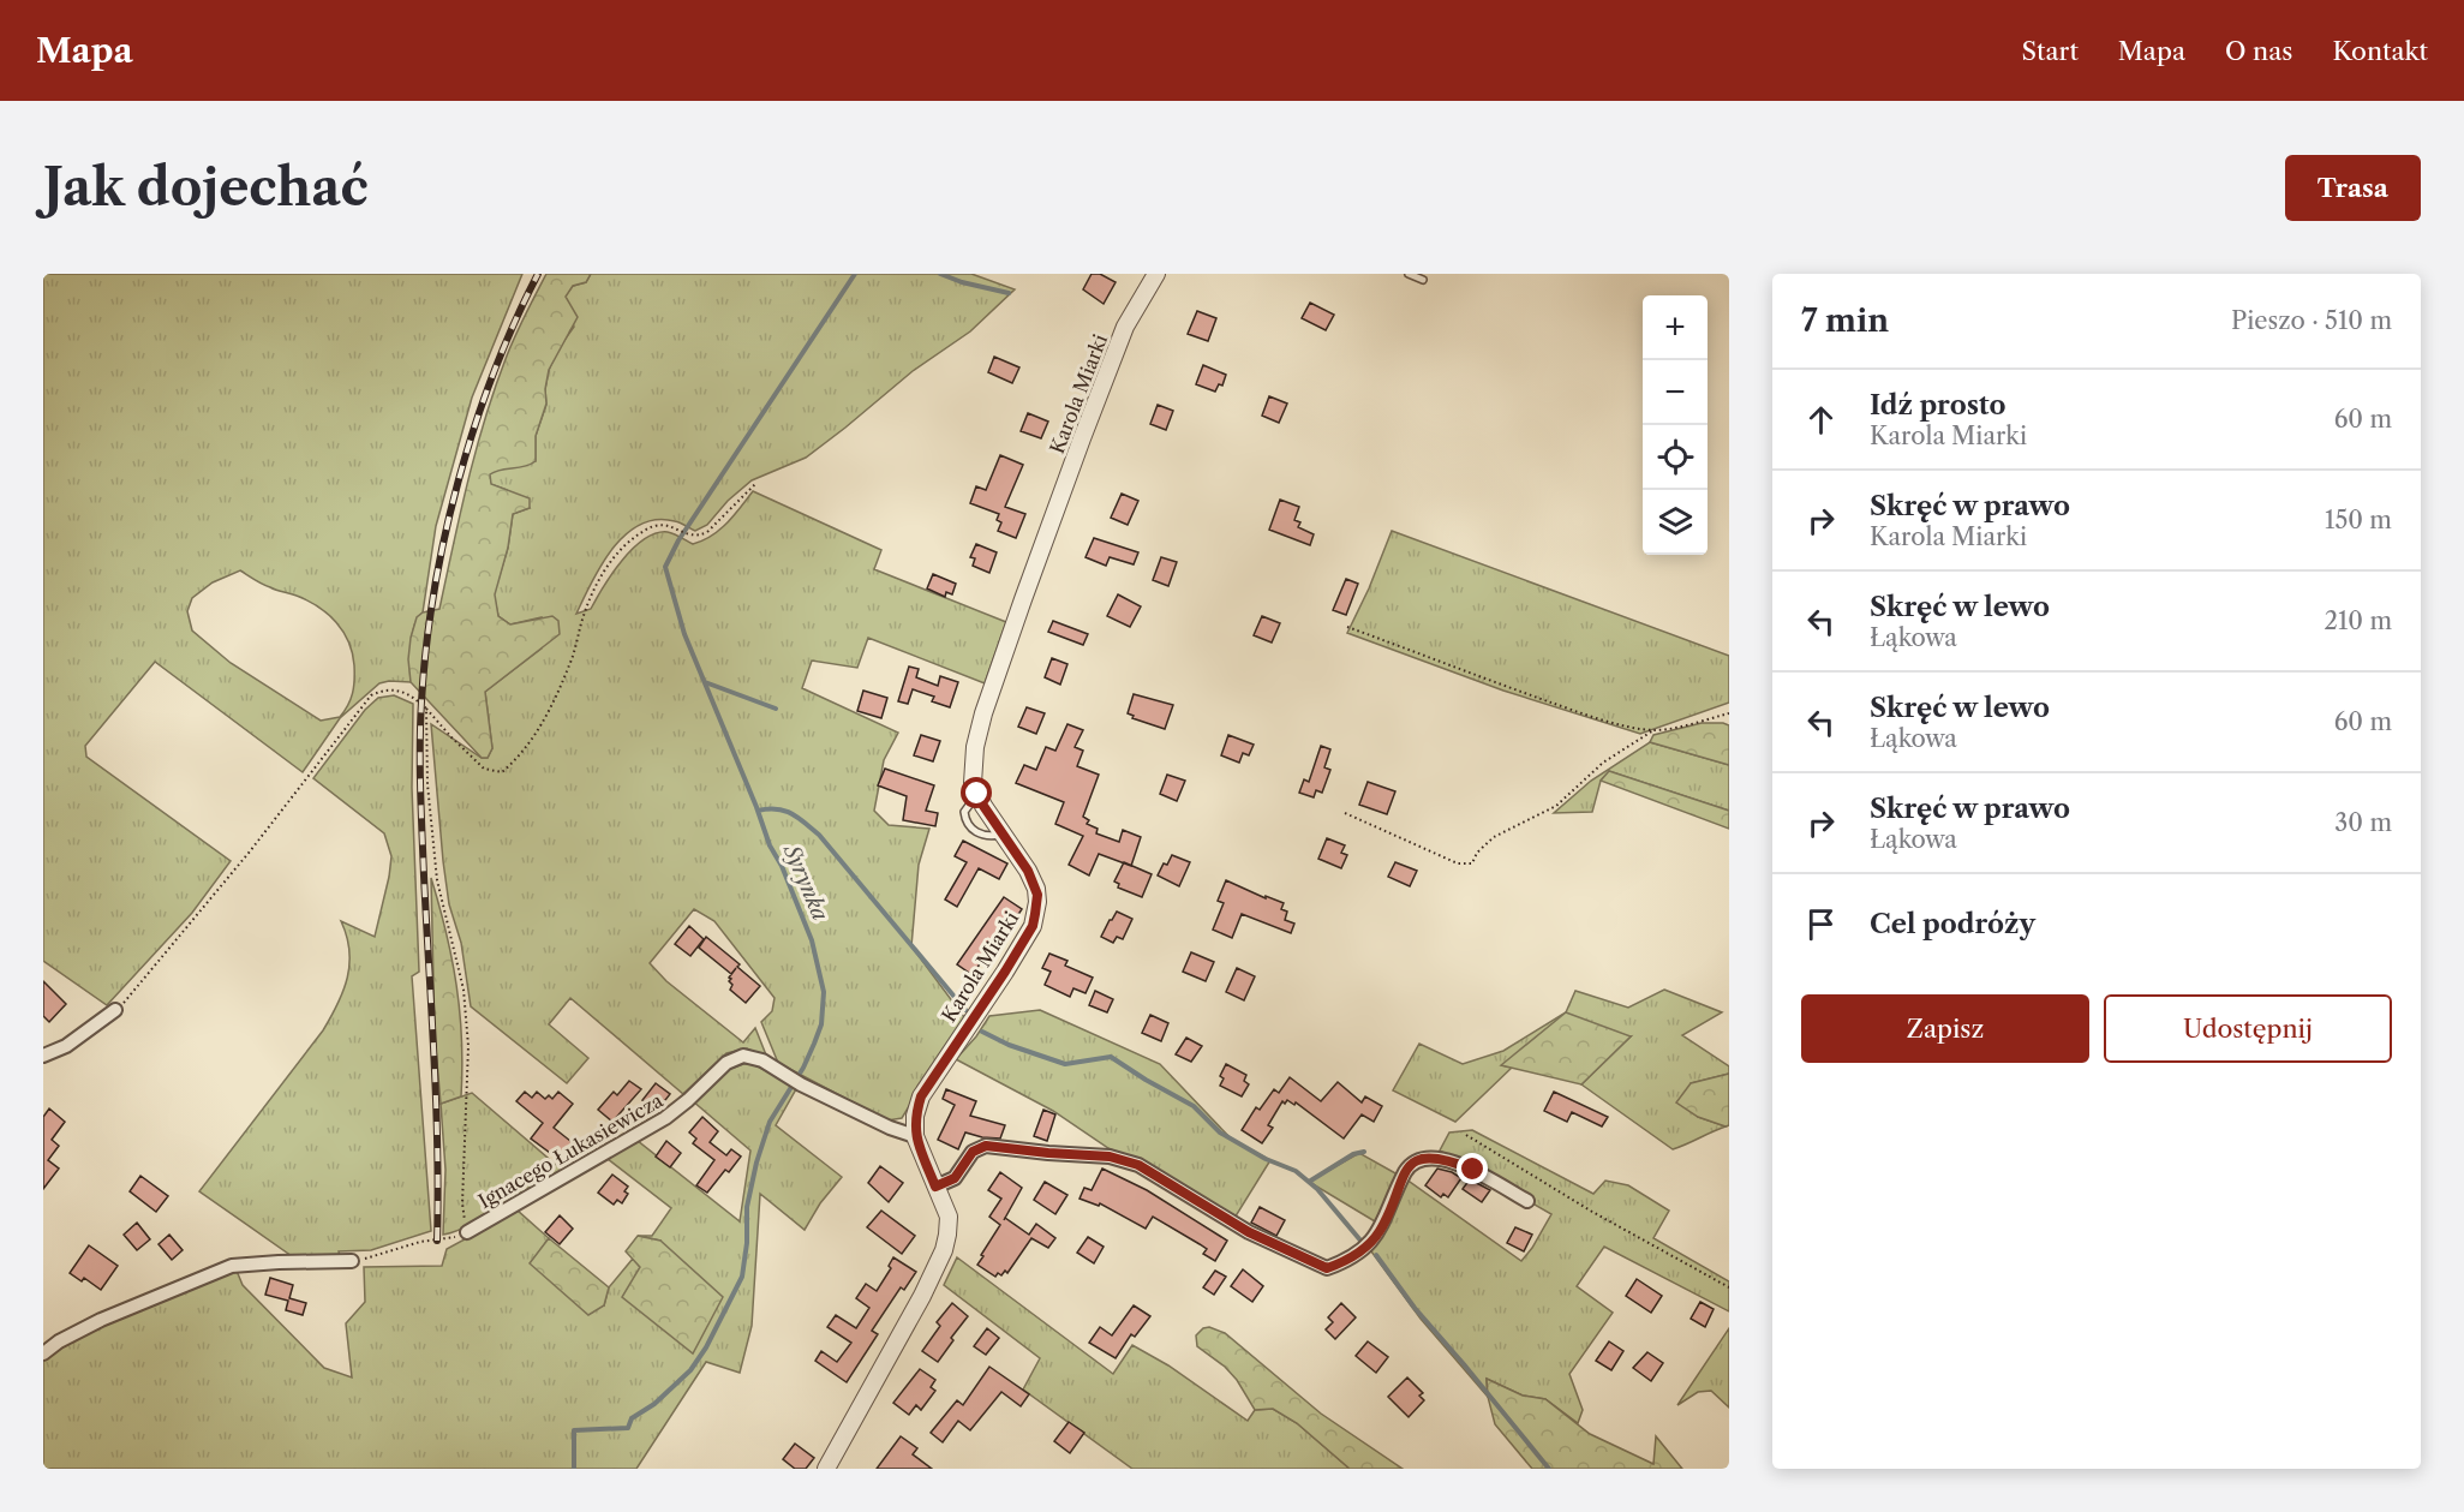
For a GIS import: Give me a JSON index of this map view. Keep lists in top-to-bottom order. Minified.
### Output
{"streets":{"street":["Karola Miarki","Ignacego Łukasiewicza"]},"crossings":[["Karola Miarki","Ignacego Łukasiewicza"]],"water":["Syrynka"],"page":{"header":"Mapa","nav":["Start","Mapa","O nas","Kontakt"],"buttons":["Trasa",["Zapisz","Udostępnij"]],"title":"Jak dojechać","heading":["7 min","Pieszo · 510 m"],"map_buttons":["+","−"],"list":[["Idź prosto","Karola Miarki","60 m"],["Skręć w prawo","Karola Miarki","150 m"],["Skręć w lewo","Łąkowa","210 m"],["Skręć w lewo","Łąkowa","60 m"],["Skręć w prawo","Łąkowa","30 m"],"Cel podróży"]}}
